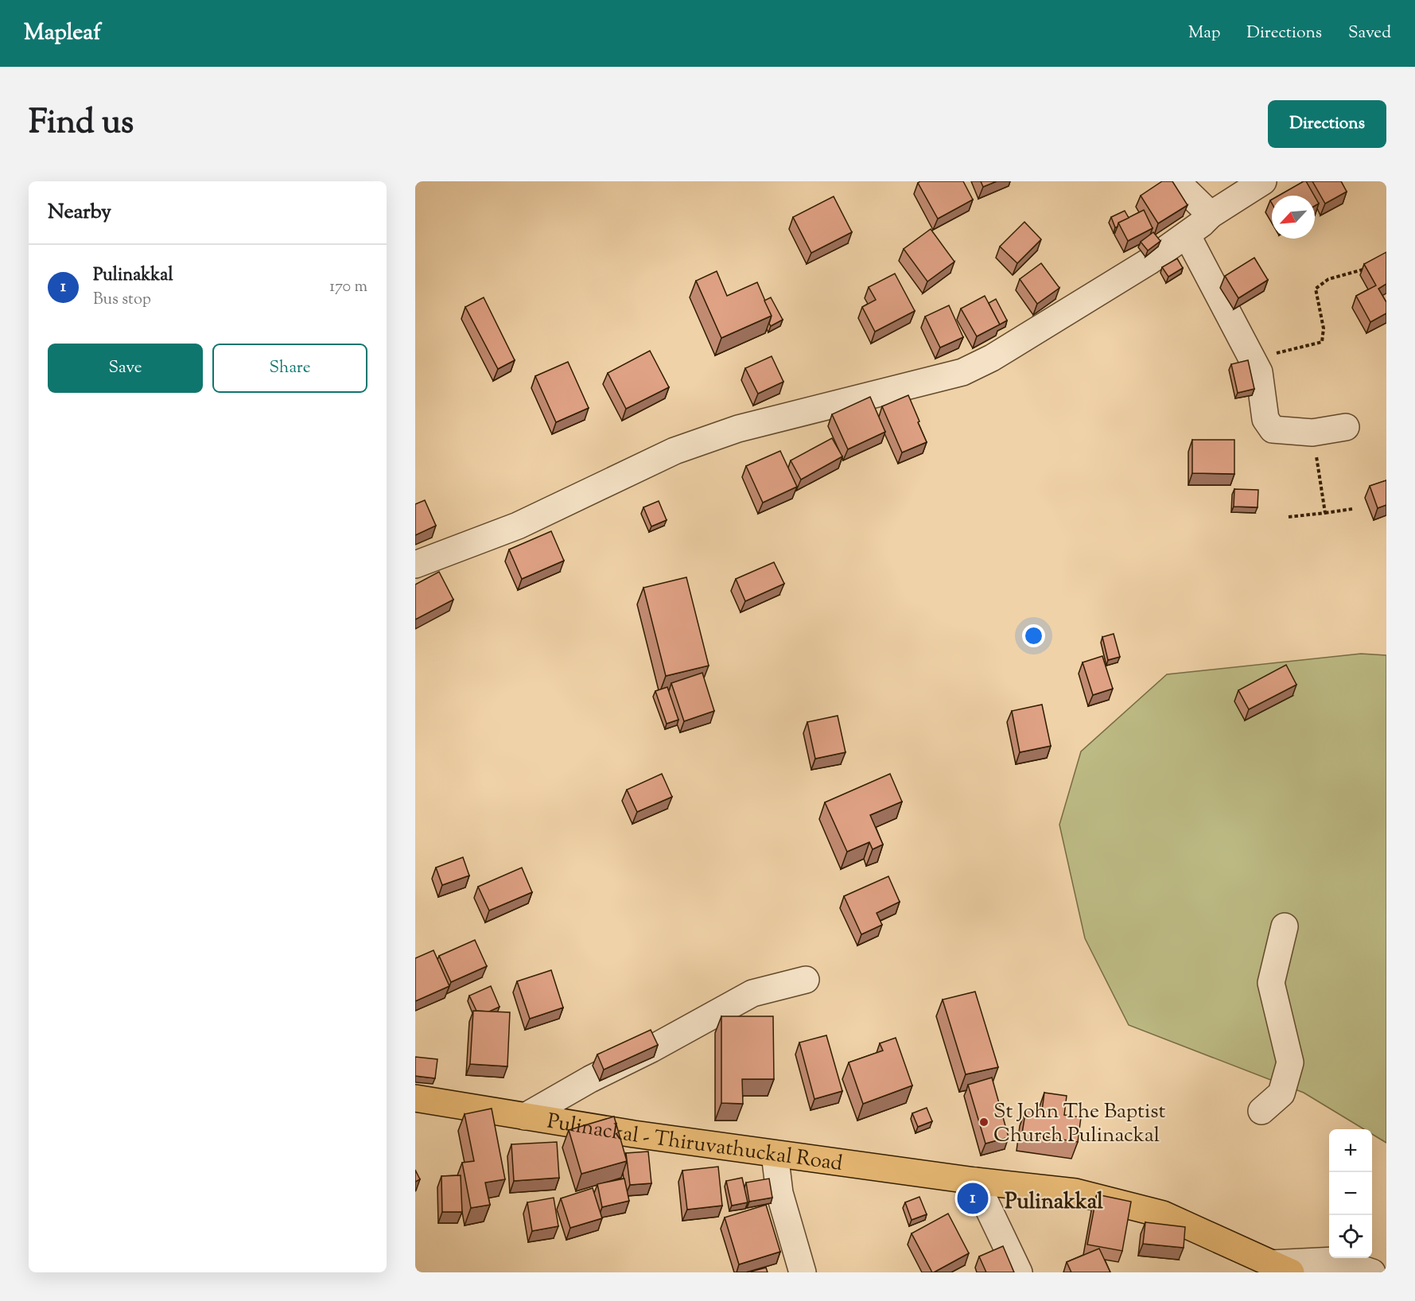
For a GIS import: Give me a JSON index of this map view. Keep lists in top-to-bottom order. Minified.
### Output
{"streets":{"main road":["Pulinackal - Thiruvathuckal Road"]},"districts":["Pulinakkal"],"places":["St John The Baptist Church Pulinackal"],"north":"bottom left","page":{"header":"Mapleaf","nav":["Map","Directions","Saved"],"title":"Find us","buttons":["Directions",["Save","Share"]],"heading":"Nearby","list":[{"mark":"1","name":"Pulinakkal","note":"Bus stop","value":"170 m"}],"map_buttons":["+","−"],"pins":"1"}}
